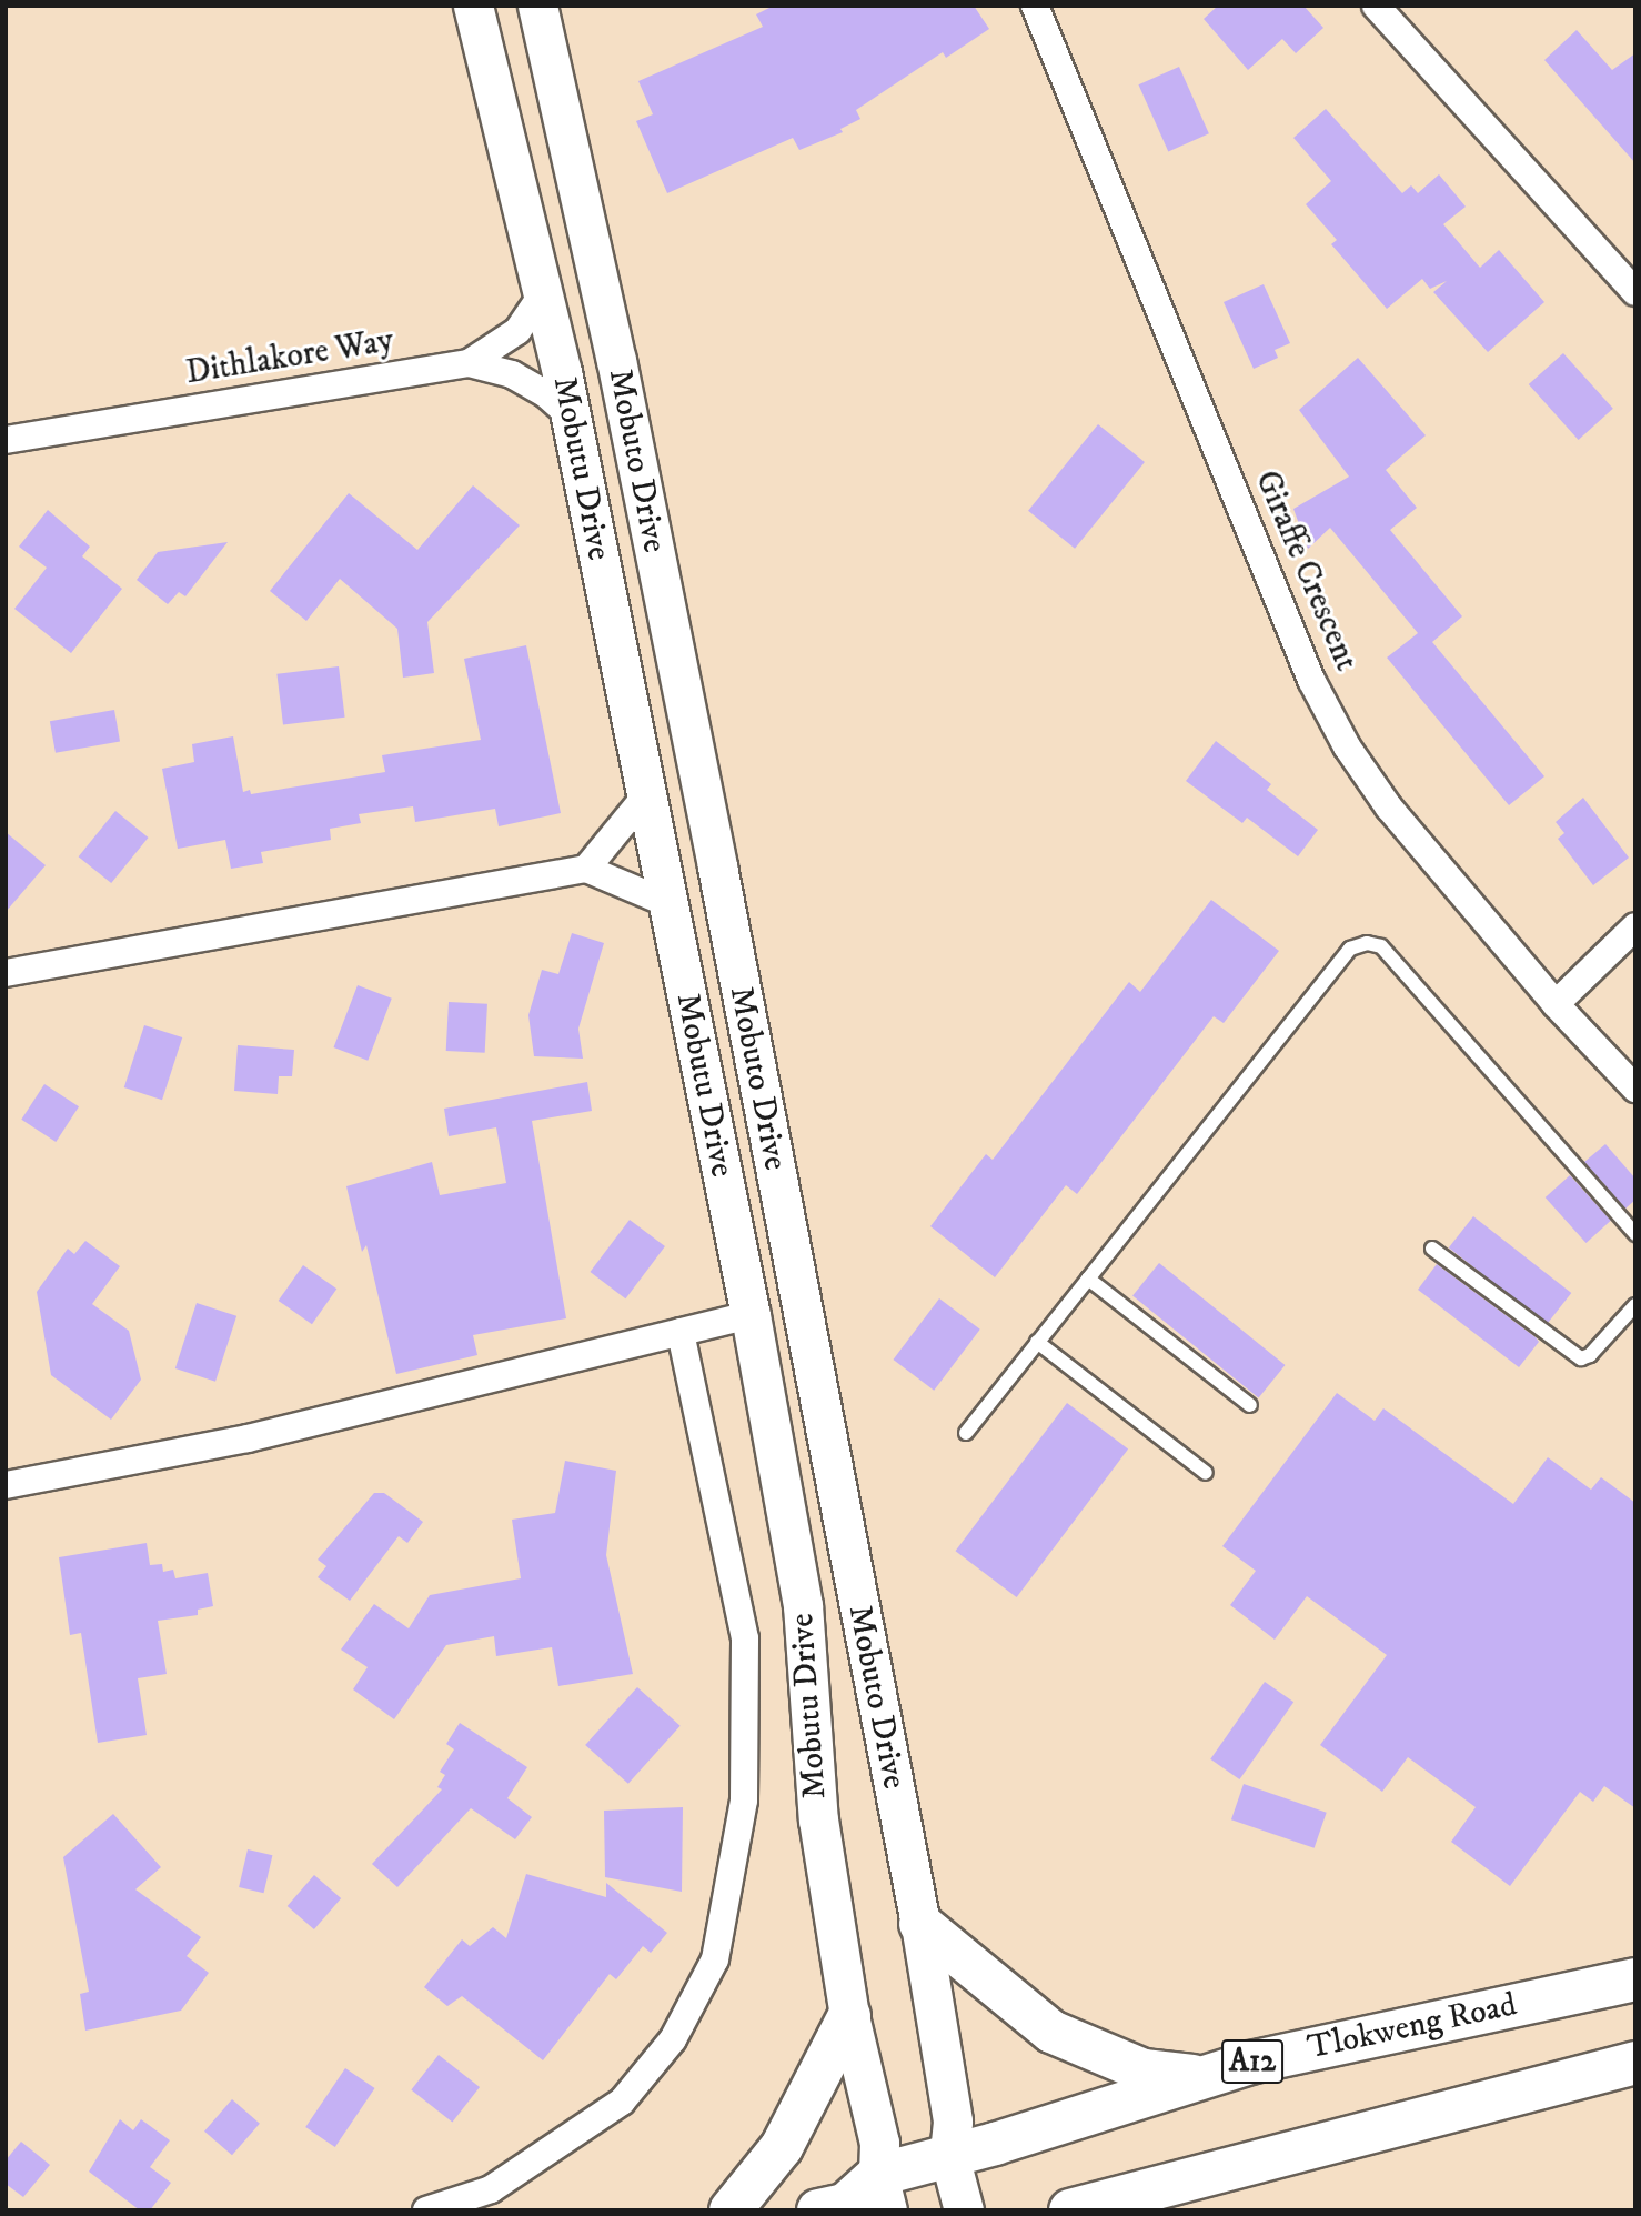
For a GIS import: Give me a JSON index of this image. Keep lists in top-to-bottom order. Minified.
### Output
{"streets":{"main road":["Mobuto Drive","Mobutu Drive","Tlokweng Road","A12"],"street":["Dithlakore Way","Giraffe Crescent"]},"crossings":[["Dithlakore Way","Mobutu Drive"],["Mobuto Drive","Tlokweng Road"],["Mobutu Drive","Tlokweng Road"],["Mobutu Drive","A12"],["Tlokweng Road","A12"]]}
